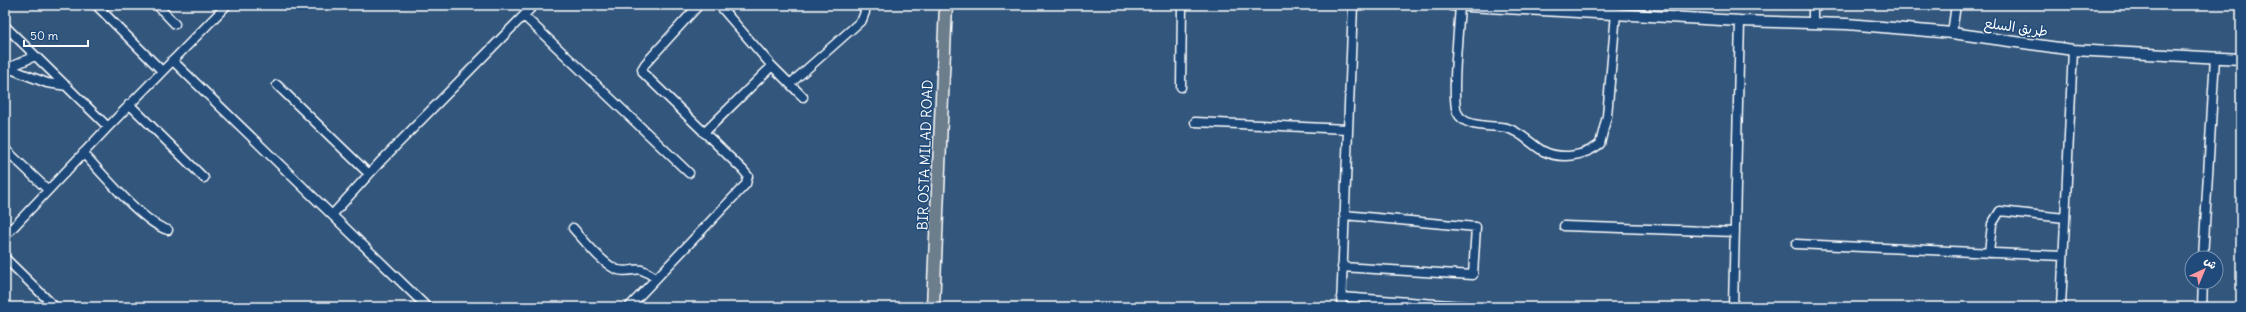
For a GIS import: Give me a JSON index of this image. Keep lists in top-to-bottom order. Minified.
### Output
{"streets":{"main road":["BIR OSTA MILAD ROAD"],"street":["طريق السلع"]},"scale_bar":"50 m","north":"top right"}
